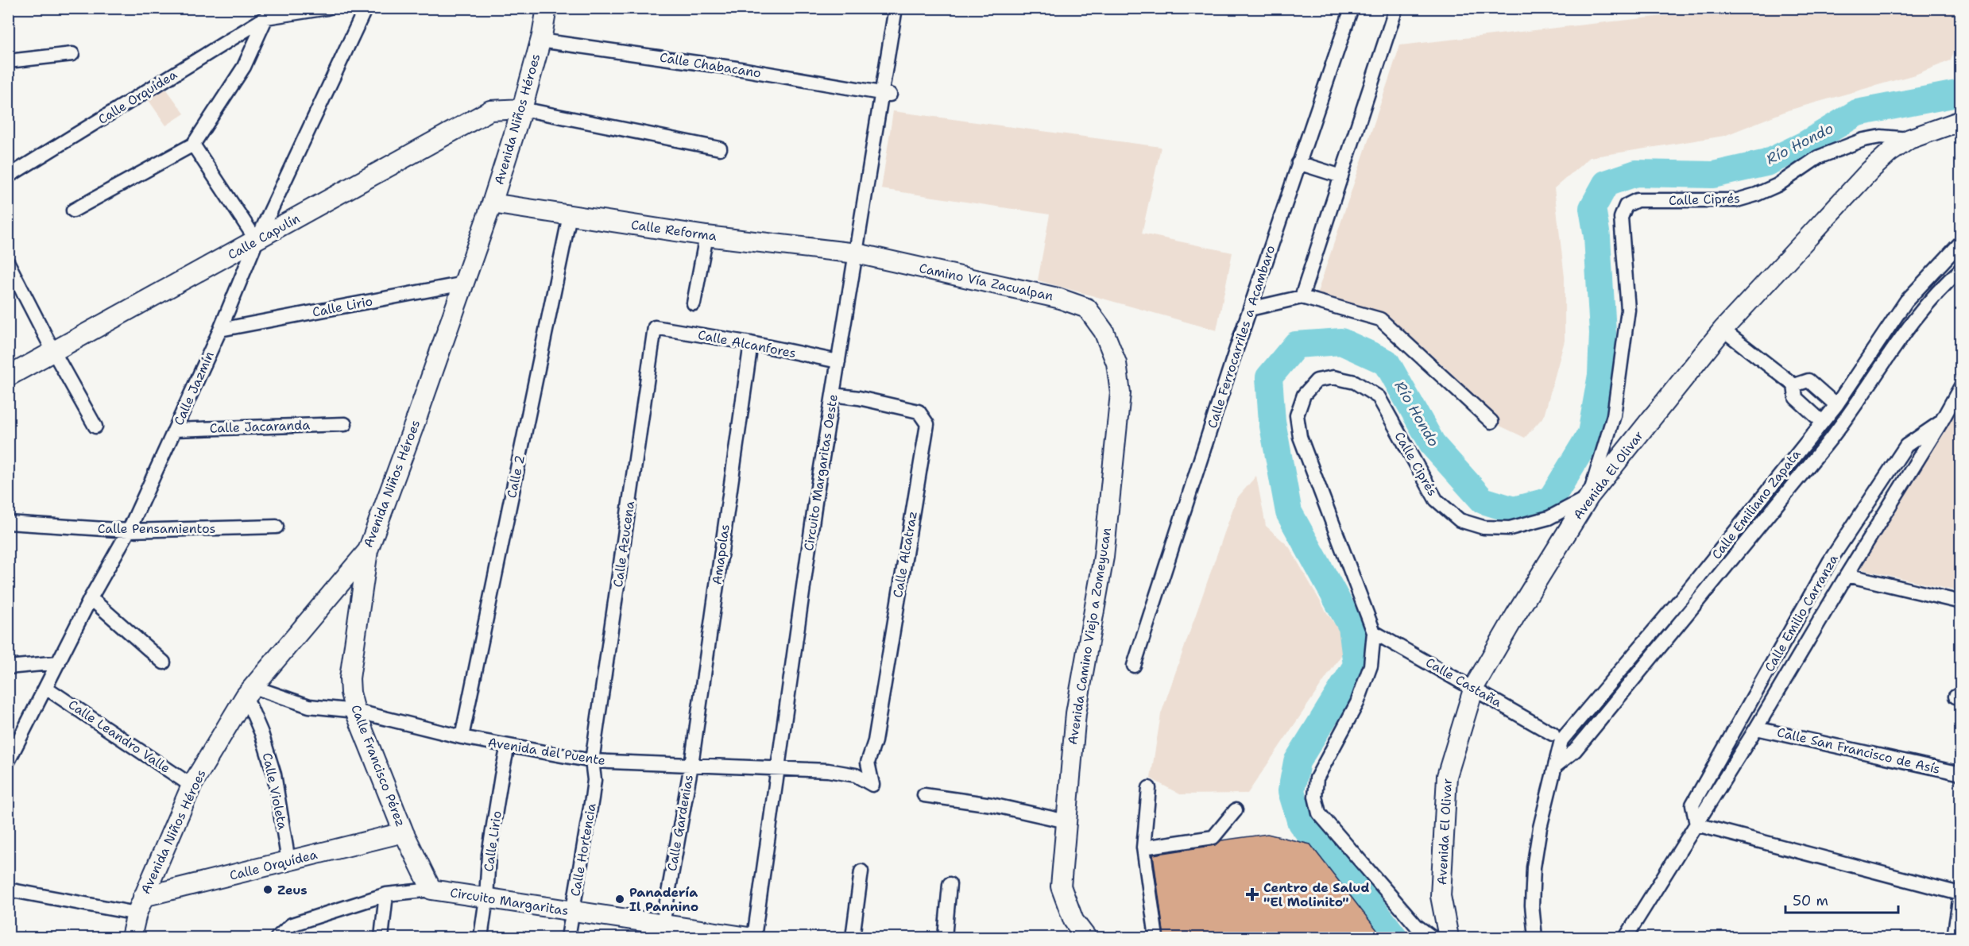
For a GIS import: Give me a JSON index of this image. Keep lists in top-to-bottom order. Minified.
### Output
{"streets":{"street":["Calle Chabacano","Calle Orquídea","Avenida Niños Héroes","Calle Ciprés","Calle Reforma","Calle Capulín","Camino Vía Zacualpan","Calle Lirio","Calle Ferrocarriles a Acambaro","Calle Alcanfores","Calle Jazmín","Calle Jacaranda","Circuito Margaritas Oeste","Avenida El Olivar","Calle 2","Calle Emiliano Zapata","Calle Pensamientos","Calle Azucena","Amapolas","Calle Alcatraz","Calle Emilio Carranza","Avenida Camino Viejo a Zomeyucan","Calle Castaña","Calle Leandro Valle","Calle San Francisco de Asís","Avenida del Puente","Calle Francisco Pérez","Calle Violeta","Calle Gardenias","Calle Hortencia","Circuito Margaritas"]},"crossings":[["Calle Chabacano","Avenida Niños Héroes"],["Calle Chabacano","Circuito Margaritas Oeste"],["Calle Orquídea","Avenida Niños Héroes"],["Calle Orquídea","Calle Francisco Pérez"],["Calle Orquídea","Calle Violeta"],["Avenida Niños Héroes","Calle Reforma"],["Avenida Niños Héroes","Calle Capulín"],["Avenida Niños Héroes","Calle Lirio"],["Avenida Niños Héroes","Calle Leandro Valle"],["Avenida Niños Héroes","Avenida del Puente"],["Avenida Niños Héroes","Calle Francisco Pérez"],["Avenida Niños Héroes","Calle Violeta"],["Calle Ciprés","Avenida El Olivar"],["Calle Ciprés","Calle Castaña"],["Calle Reforma","Camino Vía Zacualpan"],["Calle Reforma","Circuito Margaritas Oeste"],["Calle Reforma","Calle 2"],["Calle Capulín","Calle Jazmín"],["Camino Vía Zacualpan","Circuito Margaritas Oeste"],["Camino Vía Zacualpan","Avenida Camino Viejo a Zomeyucan"],["Calle Lirio","Calle Jazmín"],["Calle Lirio","Avenida del Puente"],["Calle Lirio","Circuito Margaritas"],["Calle Alcanfores","Circuito Margaritas Oeste"],["Calle Alcanfores","Calle Azucena"],["Calle Alcanfores","Amapolas"],["Calle Jazmín","Calle Jacaranda"],["Calle Jazmín","Calle Pensamientos"],["Calle Jazmín","Calle Leandro Valle"],["Circuito Margaritas Oeste","Calle Alcatraz"],["Circuito Margaritas Oeste","Avenida del Puente"],["Avenida El Olivar","Calle Castaña"],["Calle 2","Avenida del Puente"],["Calle Azucena","Avenida del Puente"],["Calle Azucena","Calle Hortencia"],["Amapolas","Avenida del Puente"],["Amapolas","Calle Gardenias"],["Calle Alcatraz","Avenida del Puente"],["Avenida del Puente","Calle Francisco Pérez"],["Avenida del Puente","Calle Violeta"],["Avenida del Puente","Calle Gardenias"],["Avenida del Puente","Calle Hortencia"],["Calle Francisco Pérez","Circuito Margaritas"],["Calle Gardenias","Circuito Margaritas"],["Calle Hortencia","Circuito Margaritas"]],"water":["Río Hondo"],"places":{"other":["Zeus","Panadería Il Pannino"],"health":["Centro de Salud \"El Molinito\""]},"scale_bar":"50 m"}
